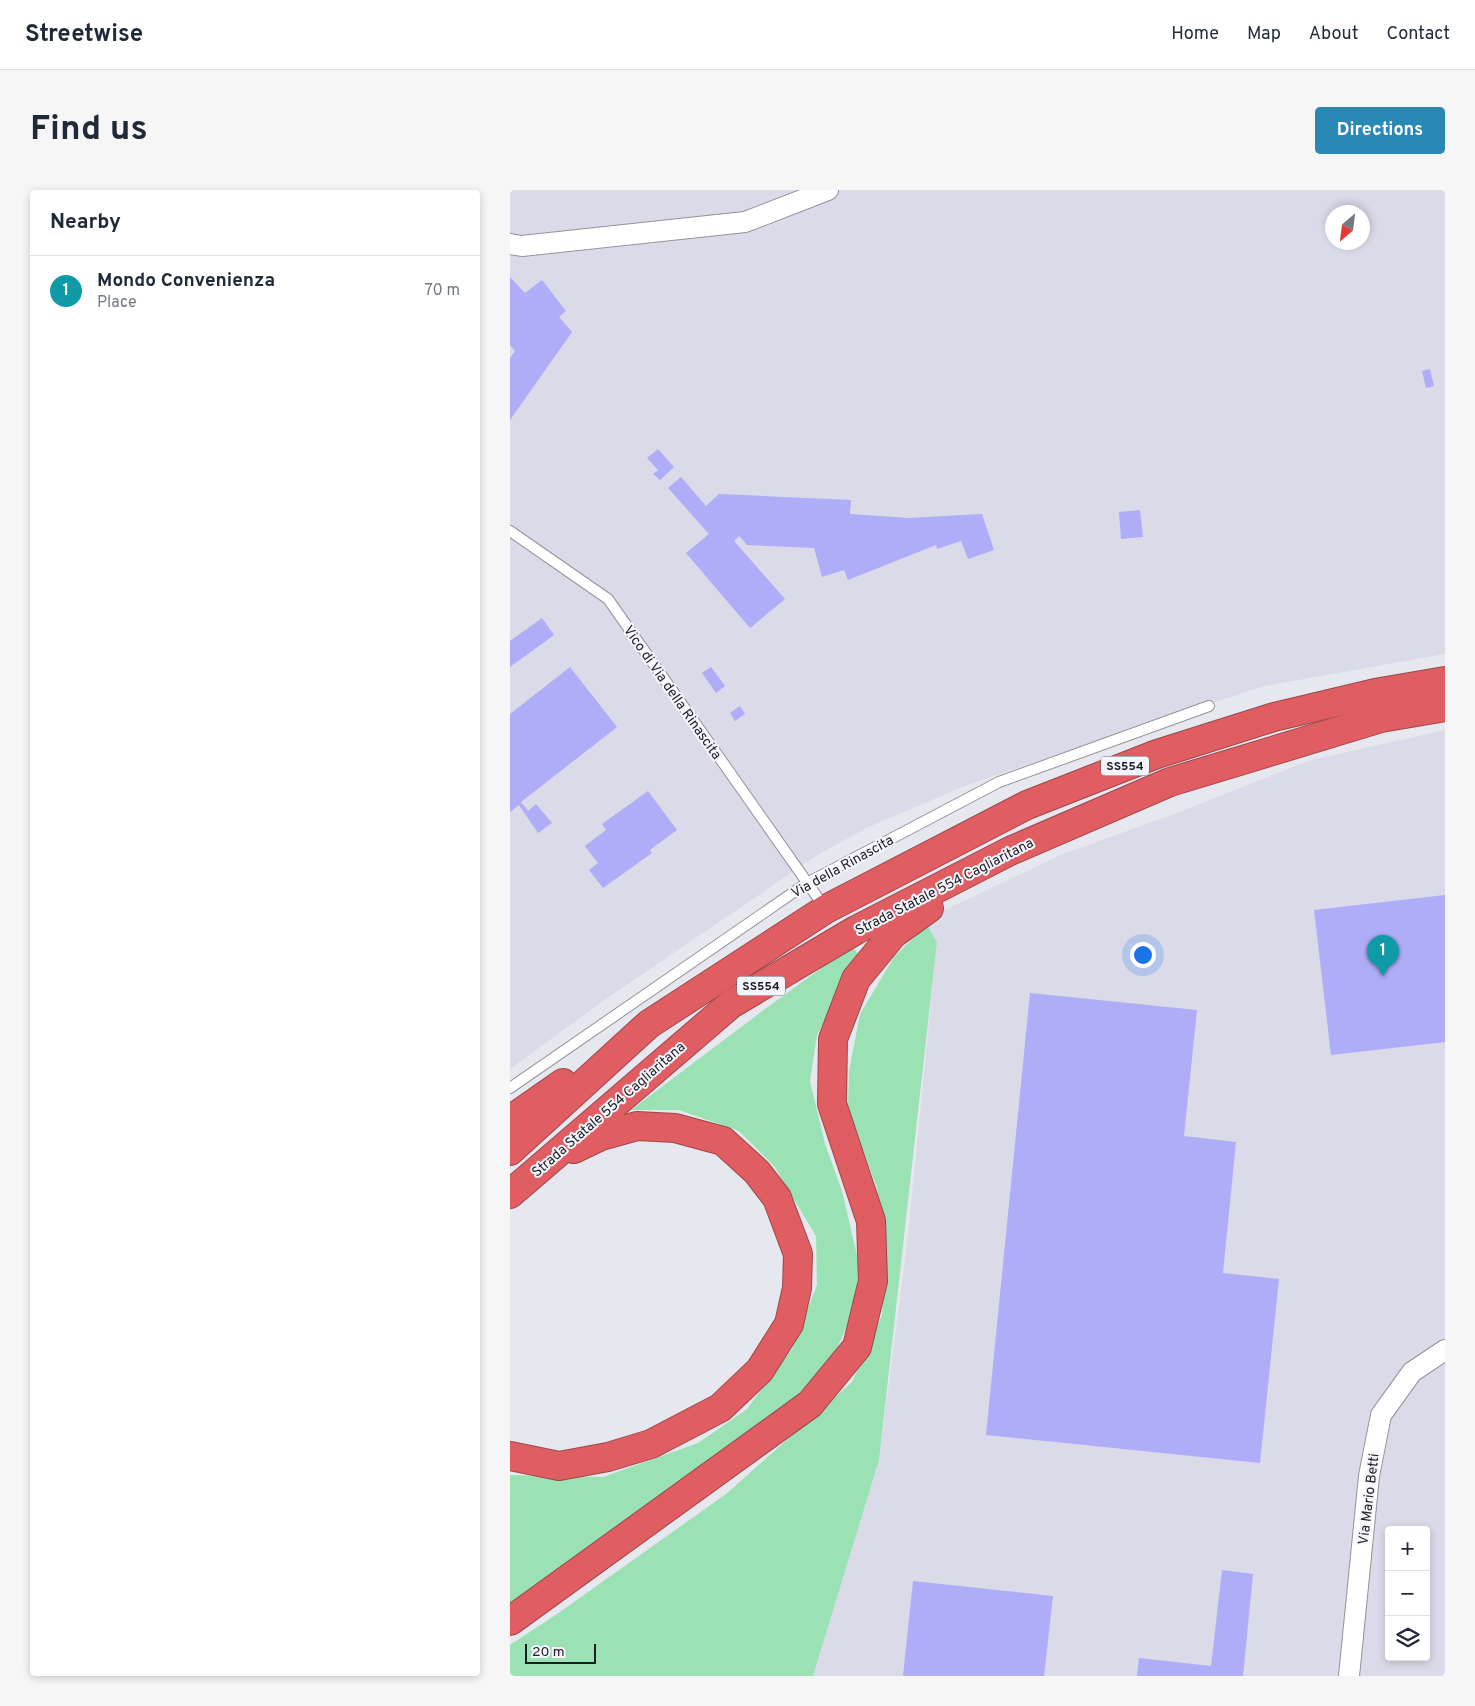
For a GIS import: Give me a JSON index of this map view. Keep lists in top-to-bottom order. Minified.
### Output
{"streets":{"highway":["SS554","Strada Statale 554 Cagliaritana"],"street":["Via Mario Betti"],"lane":["Vico di Via della Rinascita","Via della Rinascita"]},"crossings":[["Vico di Via della Rinascita","SS554"],["Vico di Via della Rinascita","Via della Rinascita"]],"scale_bar":"20 m","north":"bottom left","page":{"header":"Streetwise","nav":["Home","Map","About","Contact"],"buttons":"Directions","title":"Find us","heading":"Nearby","list":[{"mark":"1","name":"Mondo Convenienza","note":"Place","value":"70 m"}],"pins":"1","map_buttons":["+","−"],"scale":"20 m"}}
